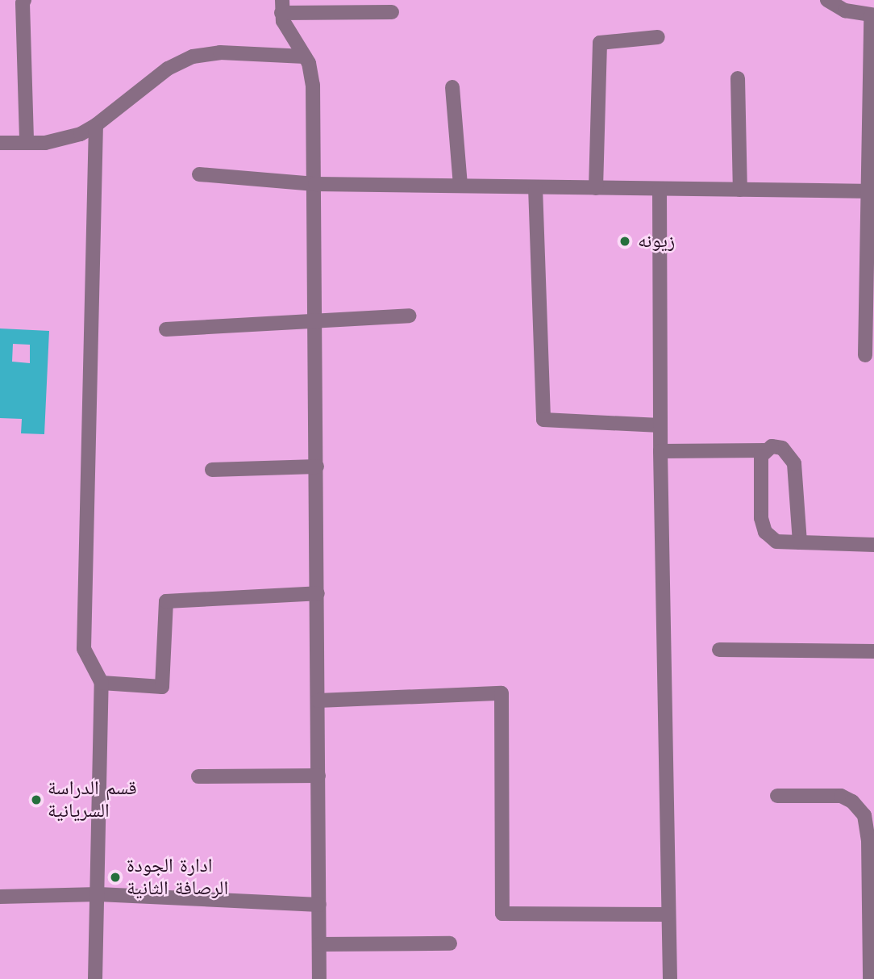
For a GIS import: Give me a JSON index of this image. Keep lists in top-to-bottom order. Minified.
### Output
{"places":["زيونه","قسم الدراسة السريانية","ادارة الجودة الرصافة الثانية"]}
